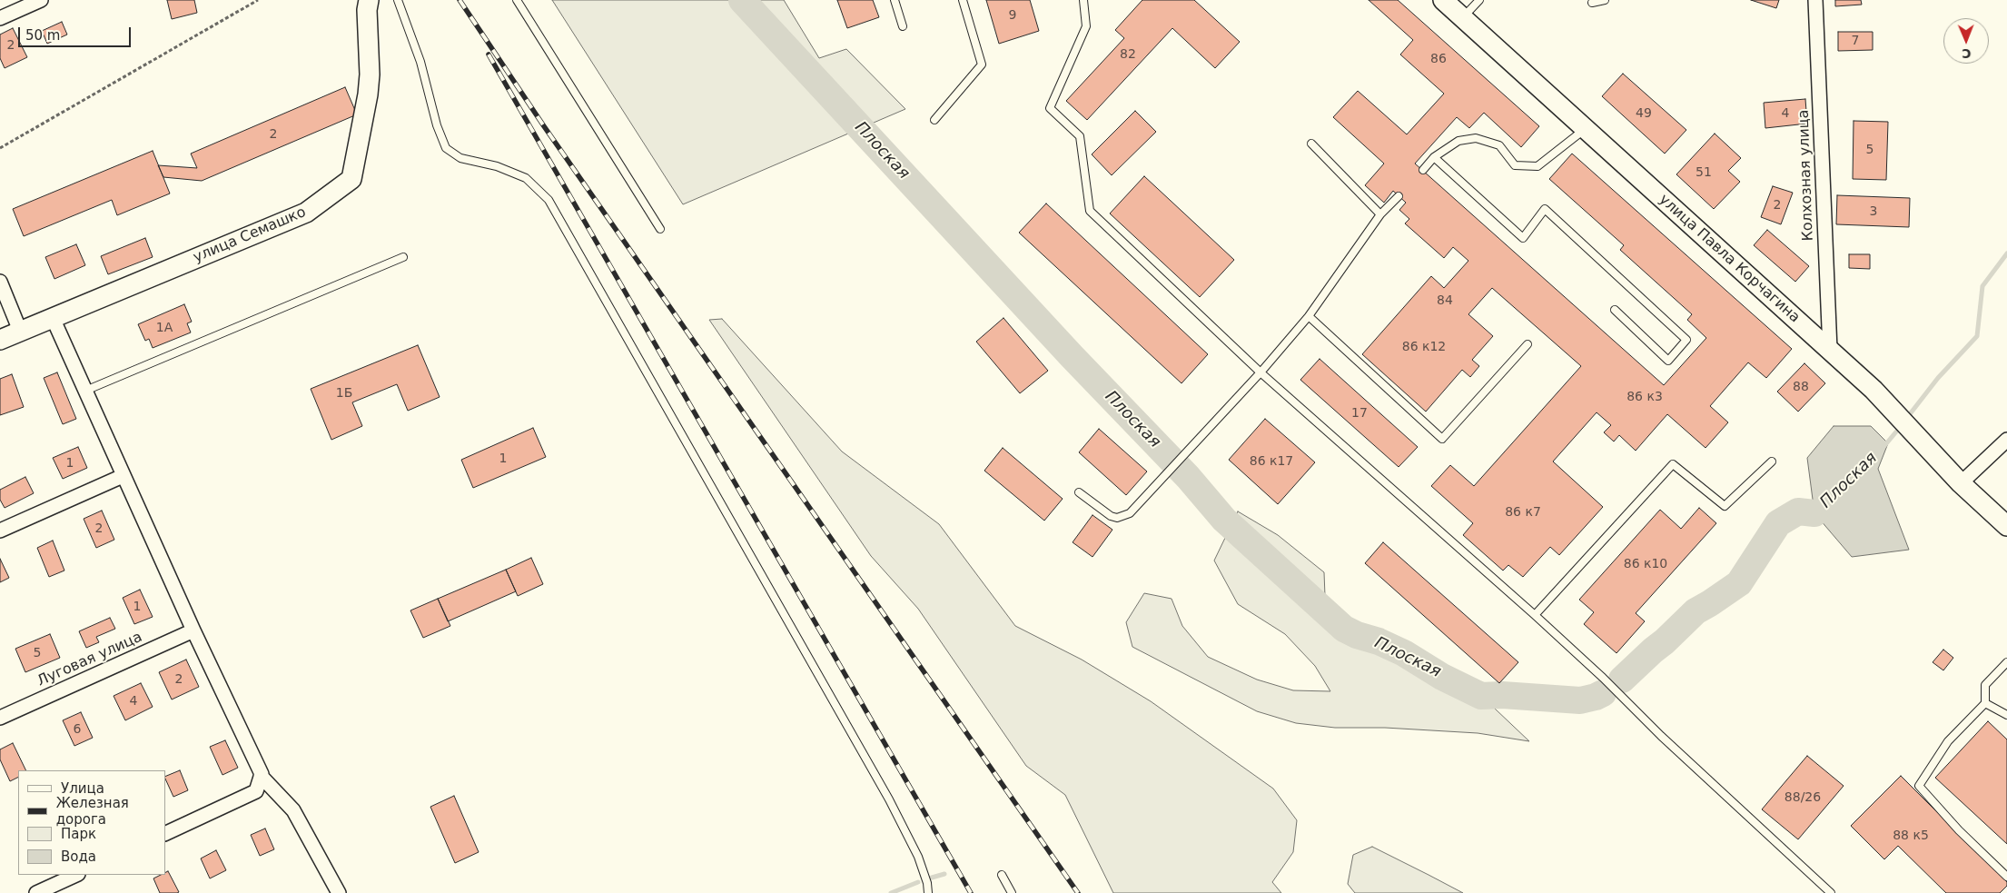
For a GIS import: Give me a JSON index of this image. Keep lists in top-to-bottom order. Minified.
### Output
{"streets":{"main road":["улица Семашко","улица Павла Корчагина"],"street":["Колхозная улица","Луговая улица"]},"crossings":[["Колхозная улица","улица Павла Корчагина"]],"water":["Плоская"],"house_numbers":["9","7","2","82","86","49","4","2","5","51","2","3","84","1А","86 к12","88","1Б","86 к3","17","1","86 к17","1","86 к7","2","86 к10","1","5","2","4","6","88/26","88 к5"],"legend":["Улица","Железная дорога","Парк","Вода"],"scale_bar":"50 m","north":"bottom"}
